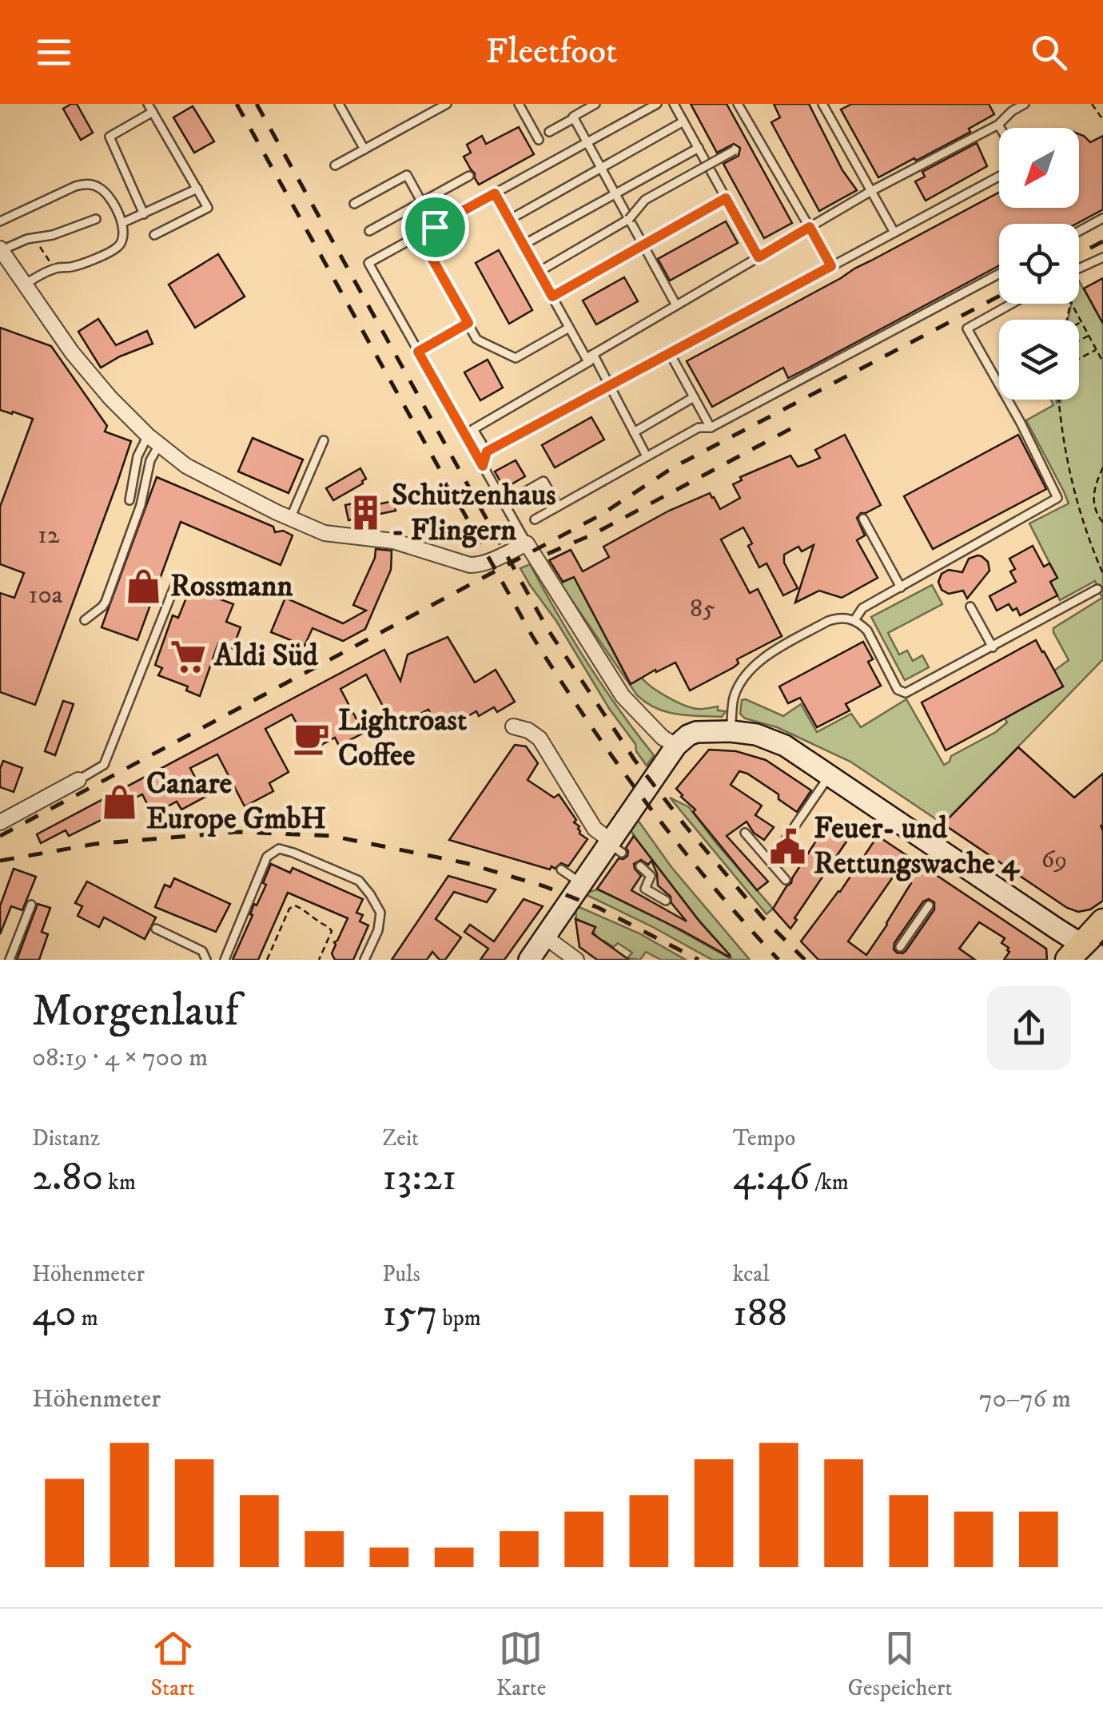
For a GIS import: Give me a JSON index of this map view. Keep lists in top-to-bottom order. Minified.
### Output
{"places":{"building":["Schützenhaus - Flingern"],"shop":["Rossmann","Canare Europe GmbH"],"supermarket":["Aldi Süd"],"cafe":["Lightroast Coffee"],"public building":["Feuer- und Rettungswache 4"]},"house_numbers":["12","10a","85","69"],"north":"bottom left","page":{"header":"Fleetfoot","heading":["Morgenlauf","08:19 · 4 × 700 m"],"stats":[["Distanz","2.80 km"],["Zeit","13:21"],["Tempo","4:46 /km"],["Höhenmeter","40 m"],["Puls","157 bpm"],["kcal","188"]],"chart":["Höhenmeter","70–76 m"],"tabs":["Start","Karte","Gespeichert"]}}
